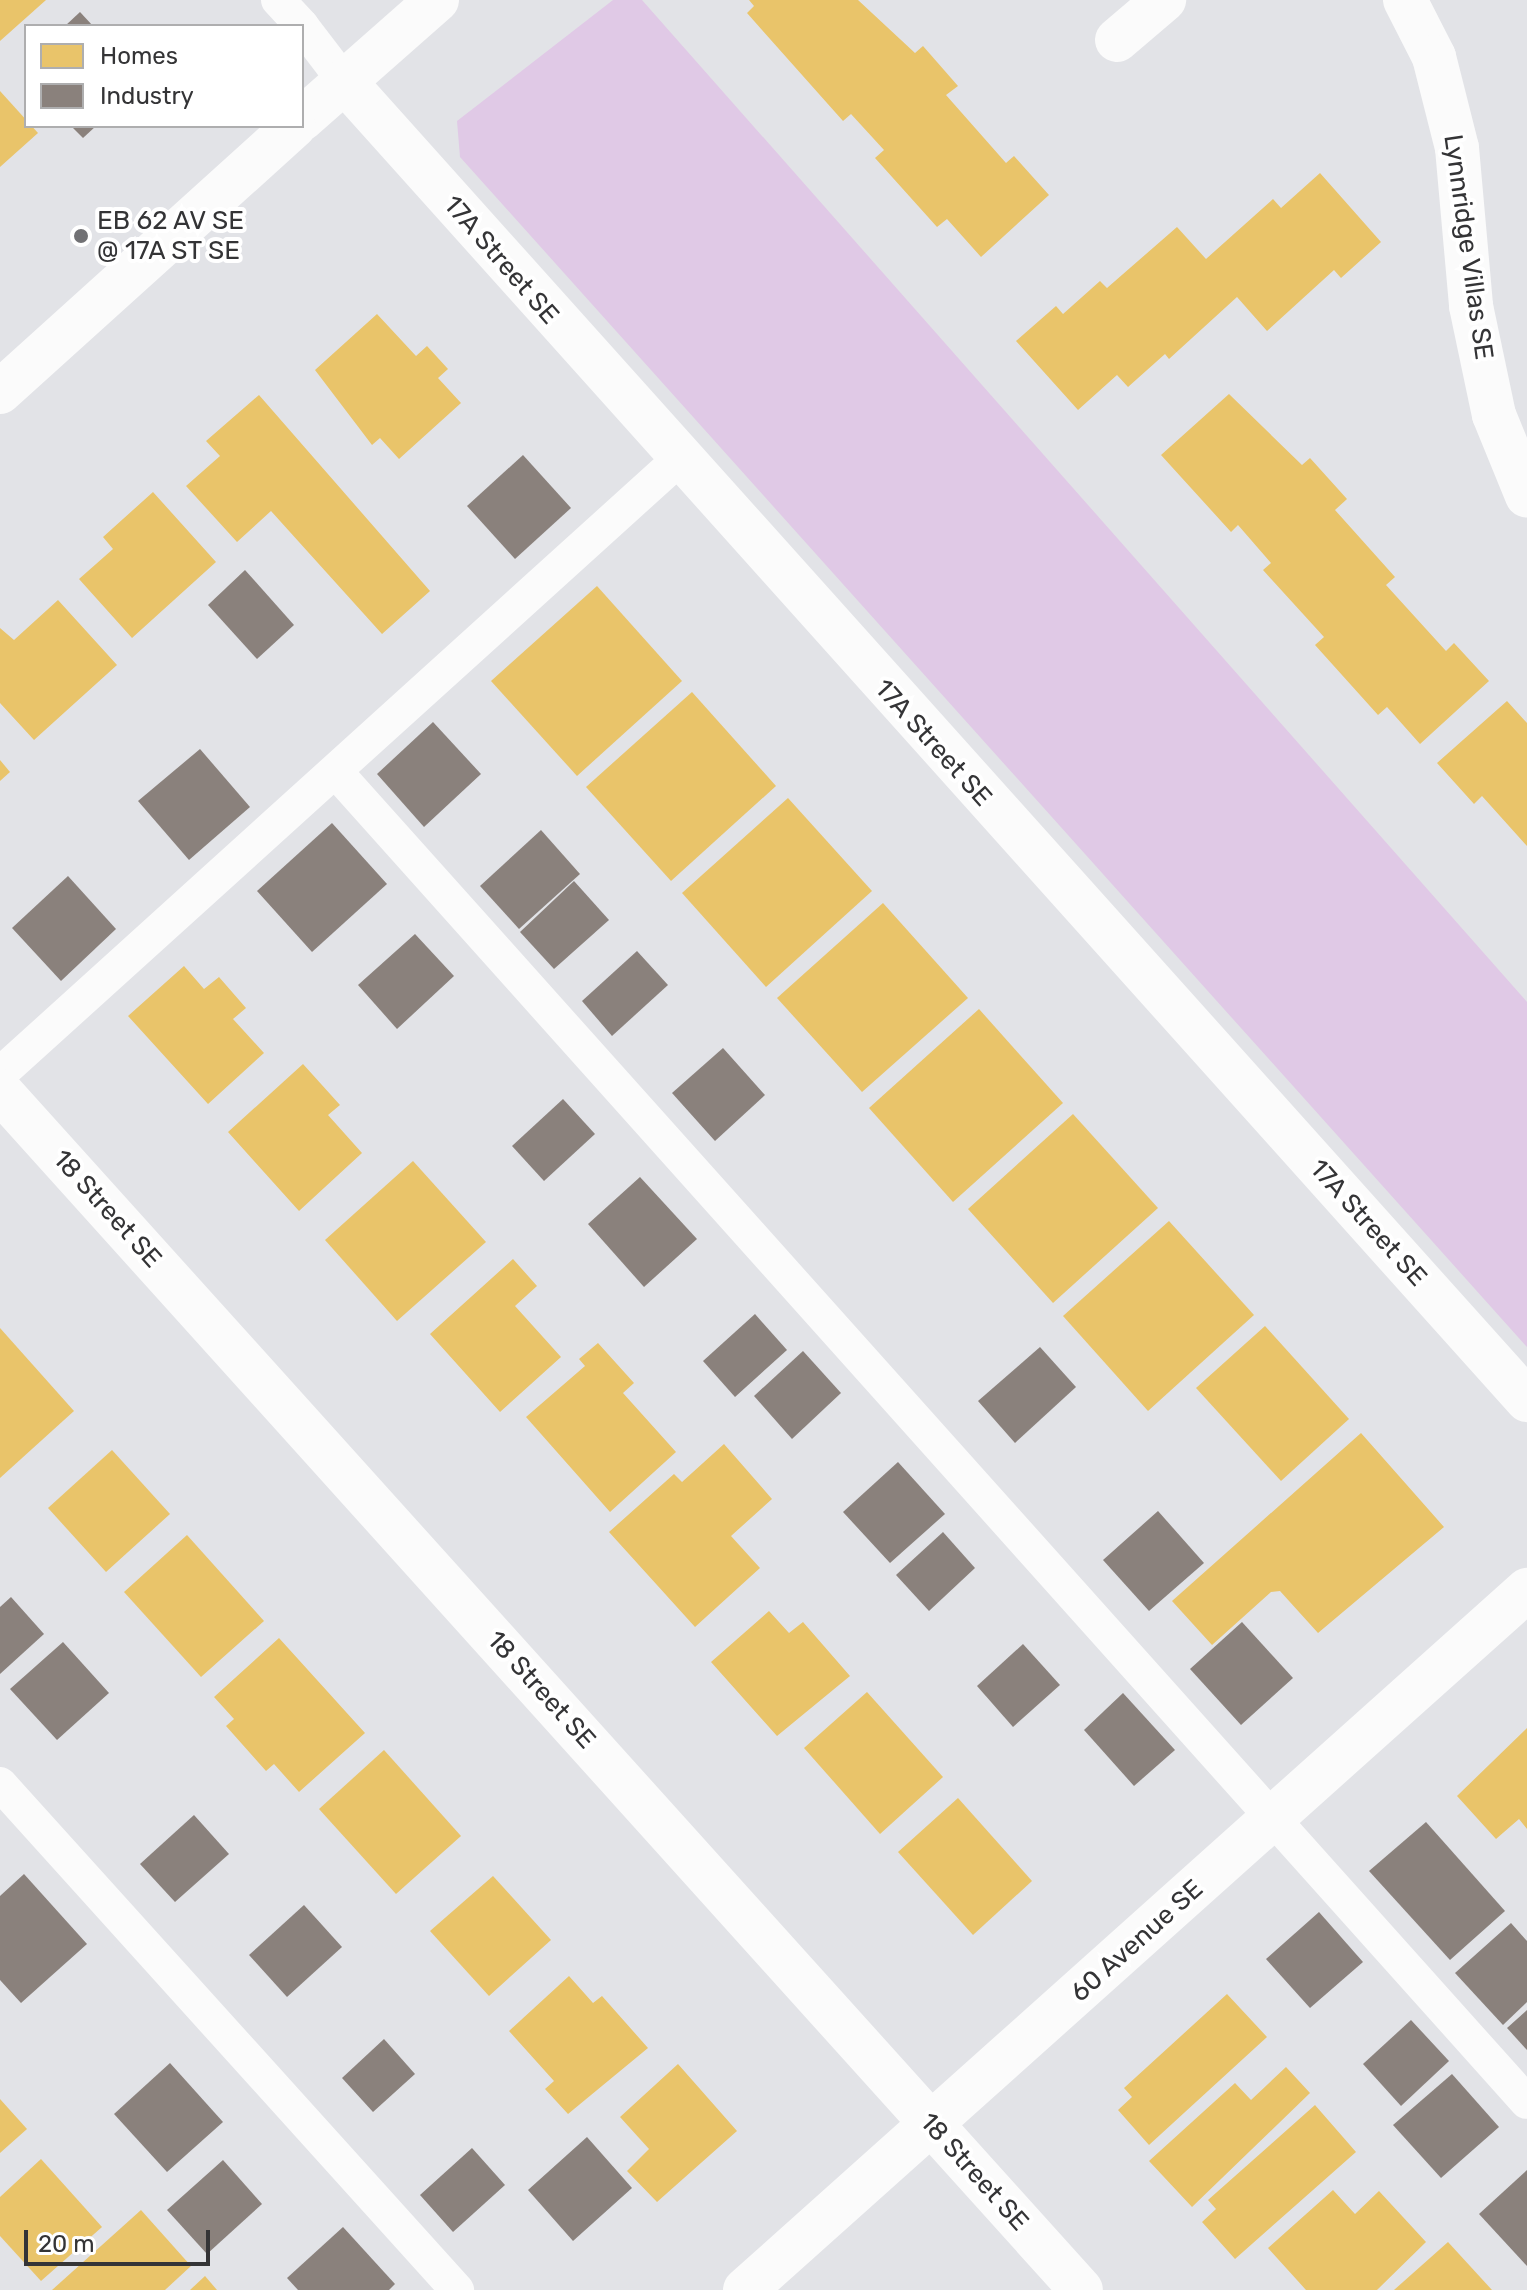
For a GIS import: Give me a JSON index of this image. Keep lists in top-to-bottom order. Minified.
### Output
{"streets":{"street":["Lynnridge Villas SE","17A Street SE","18 Street SE","60 Avenue SE"]},"crossings":[["18 Street SE","60 Avenue SE"]],"places":["EB 62 AV SE @ 17A ST SE"],"legend":["Homes","Industry"],"scale_bar":"20 m"}
